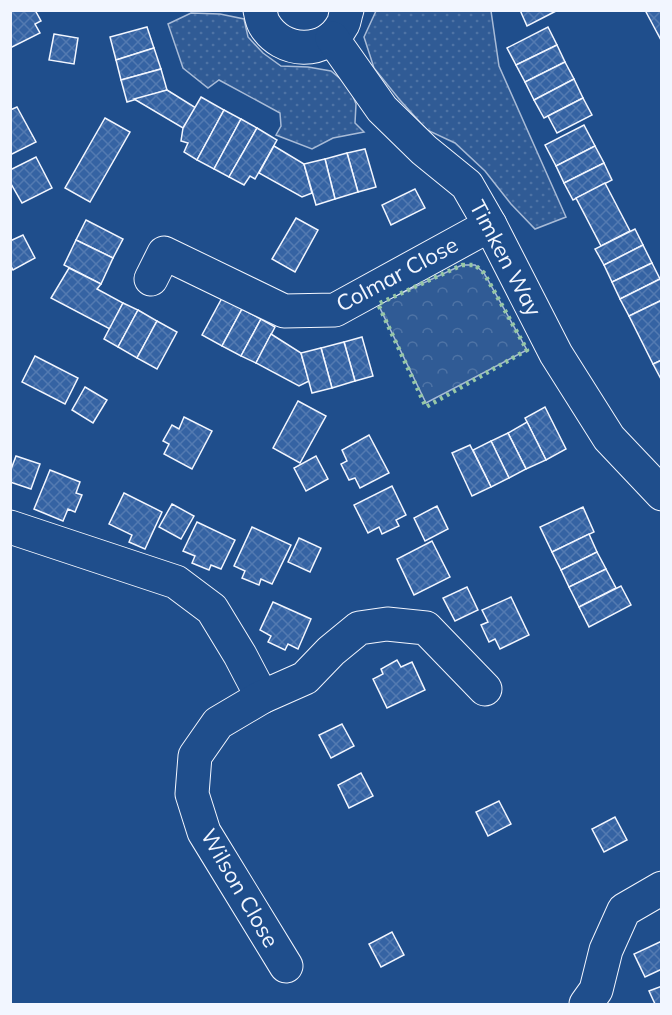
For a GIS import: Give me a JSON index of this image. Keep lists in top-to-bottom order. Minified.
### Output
{"streets":{"street":["Timken Way","Colmar Close","Wilson Close"]},"crossings":[["Timken Way","Colmar Close"]]}
